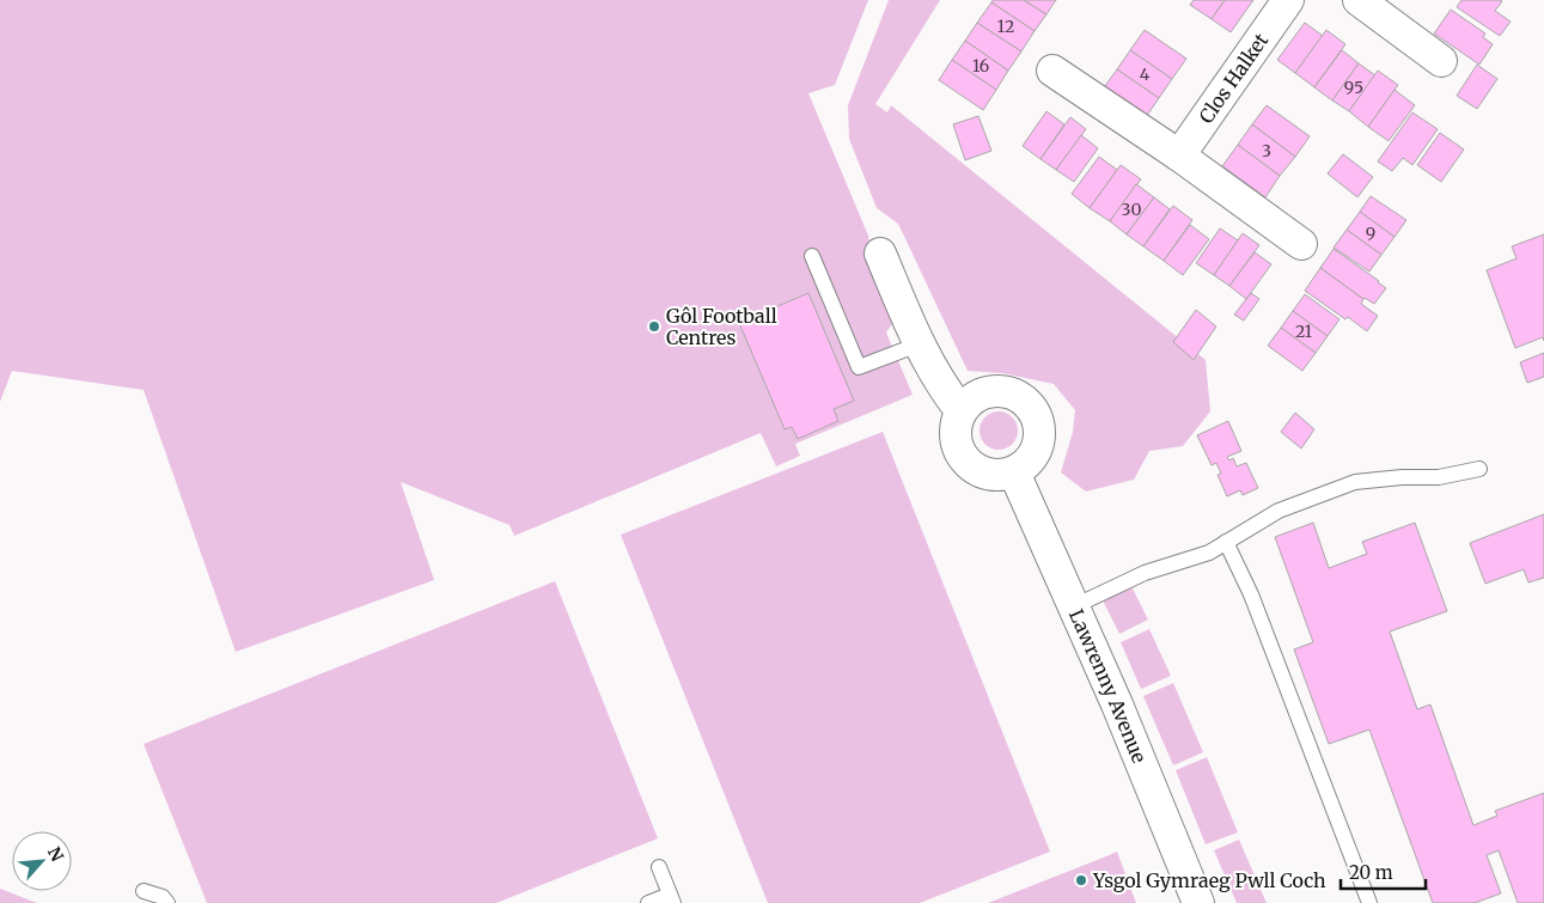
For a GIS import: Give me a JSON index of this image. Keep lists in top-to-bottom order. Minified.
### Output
{"streets":{"street":["Clos Halket","Lawrenny Avenue"]},"places":["Gôl Football Centres","Ysgol Gymraeg Pwll Coch"],"house_numbers":["12","16","4","95","3","30","9","21"],"scale_bar":"20 m","north":"top right"}
